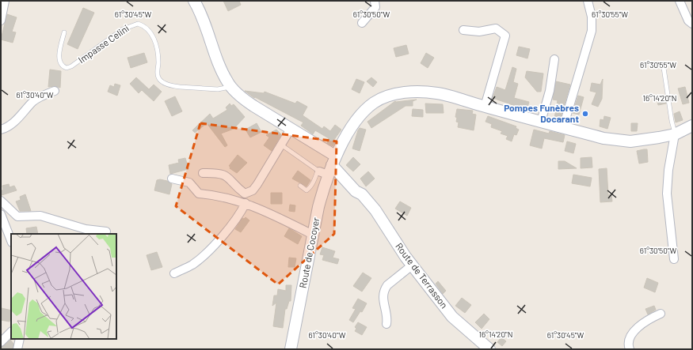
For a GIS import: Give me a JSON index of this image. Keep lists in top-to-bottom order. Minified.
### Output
{"streets":{"main road":["Route de Cocoyer","Route de Terrasson"],"lane":["Impasse Celini"]},"crossings":[["Route de Cocoyer","Route de Terrasson"]],"places":["Pompes Funèbres Docarant"],"coordinates":["61°30'45\"W","61°30'50\"W","61°30'55\"W","61°30'40\"W","16°14'20\"N"]}
